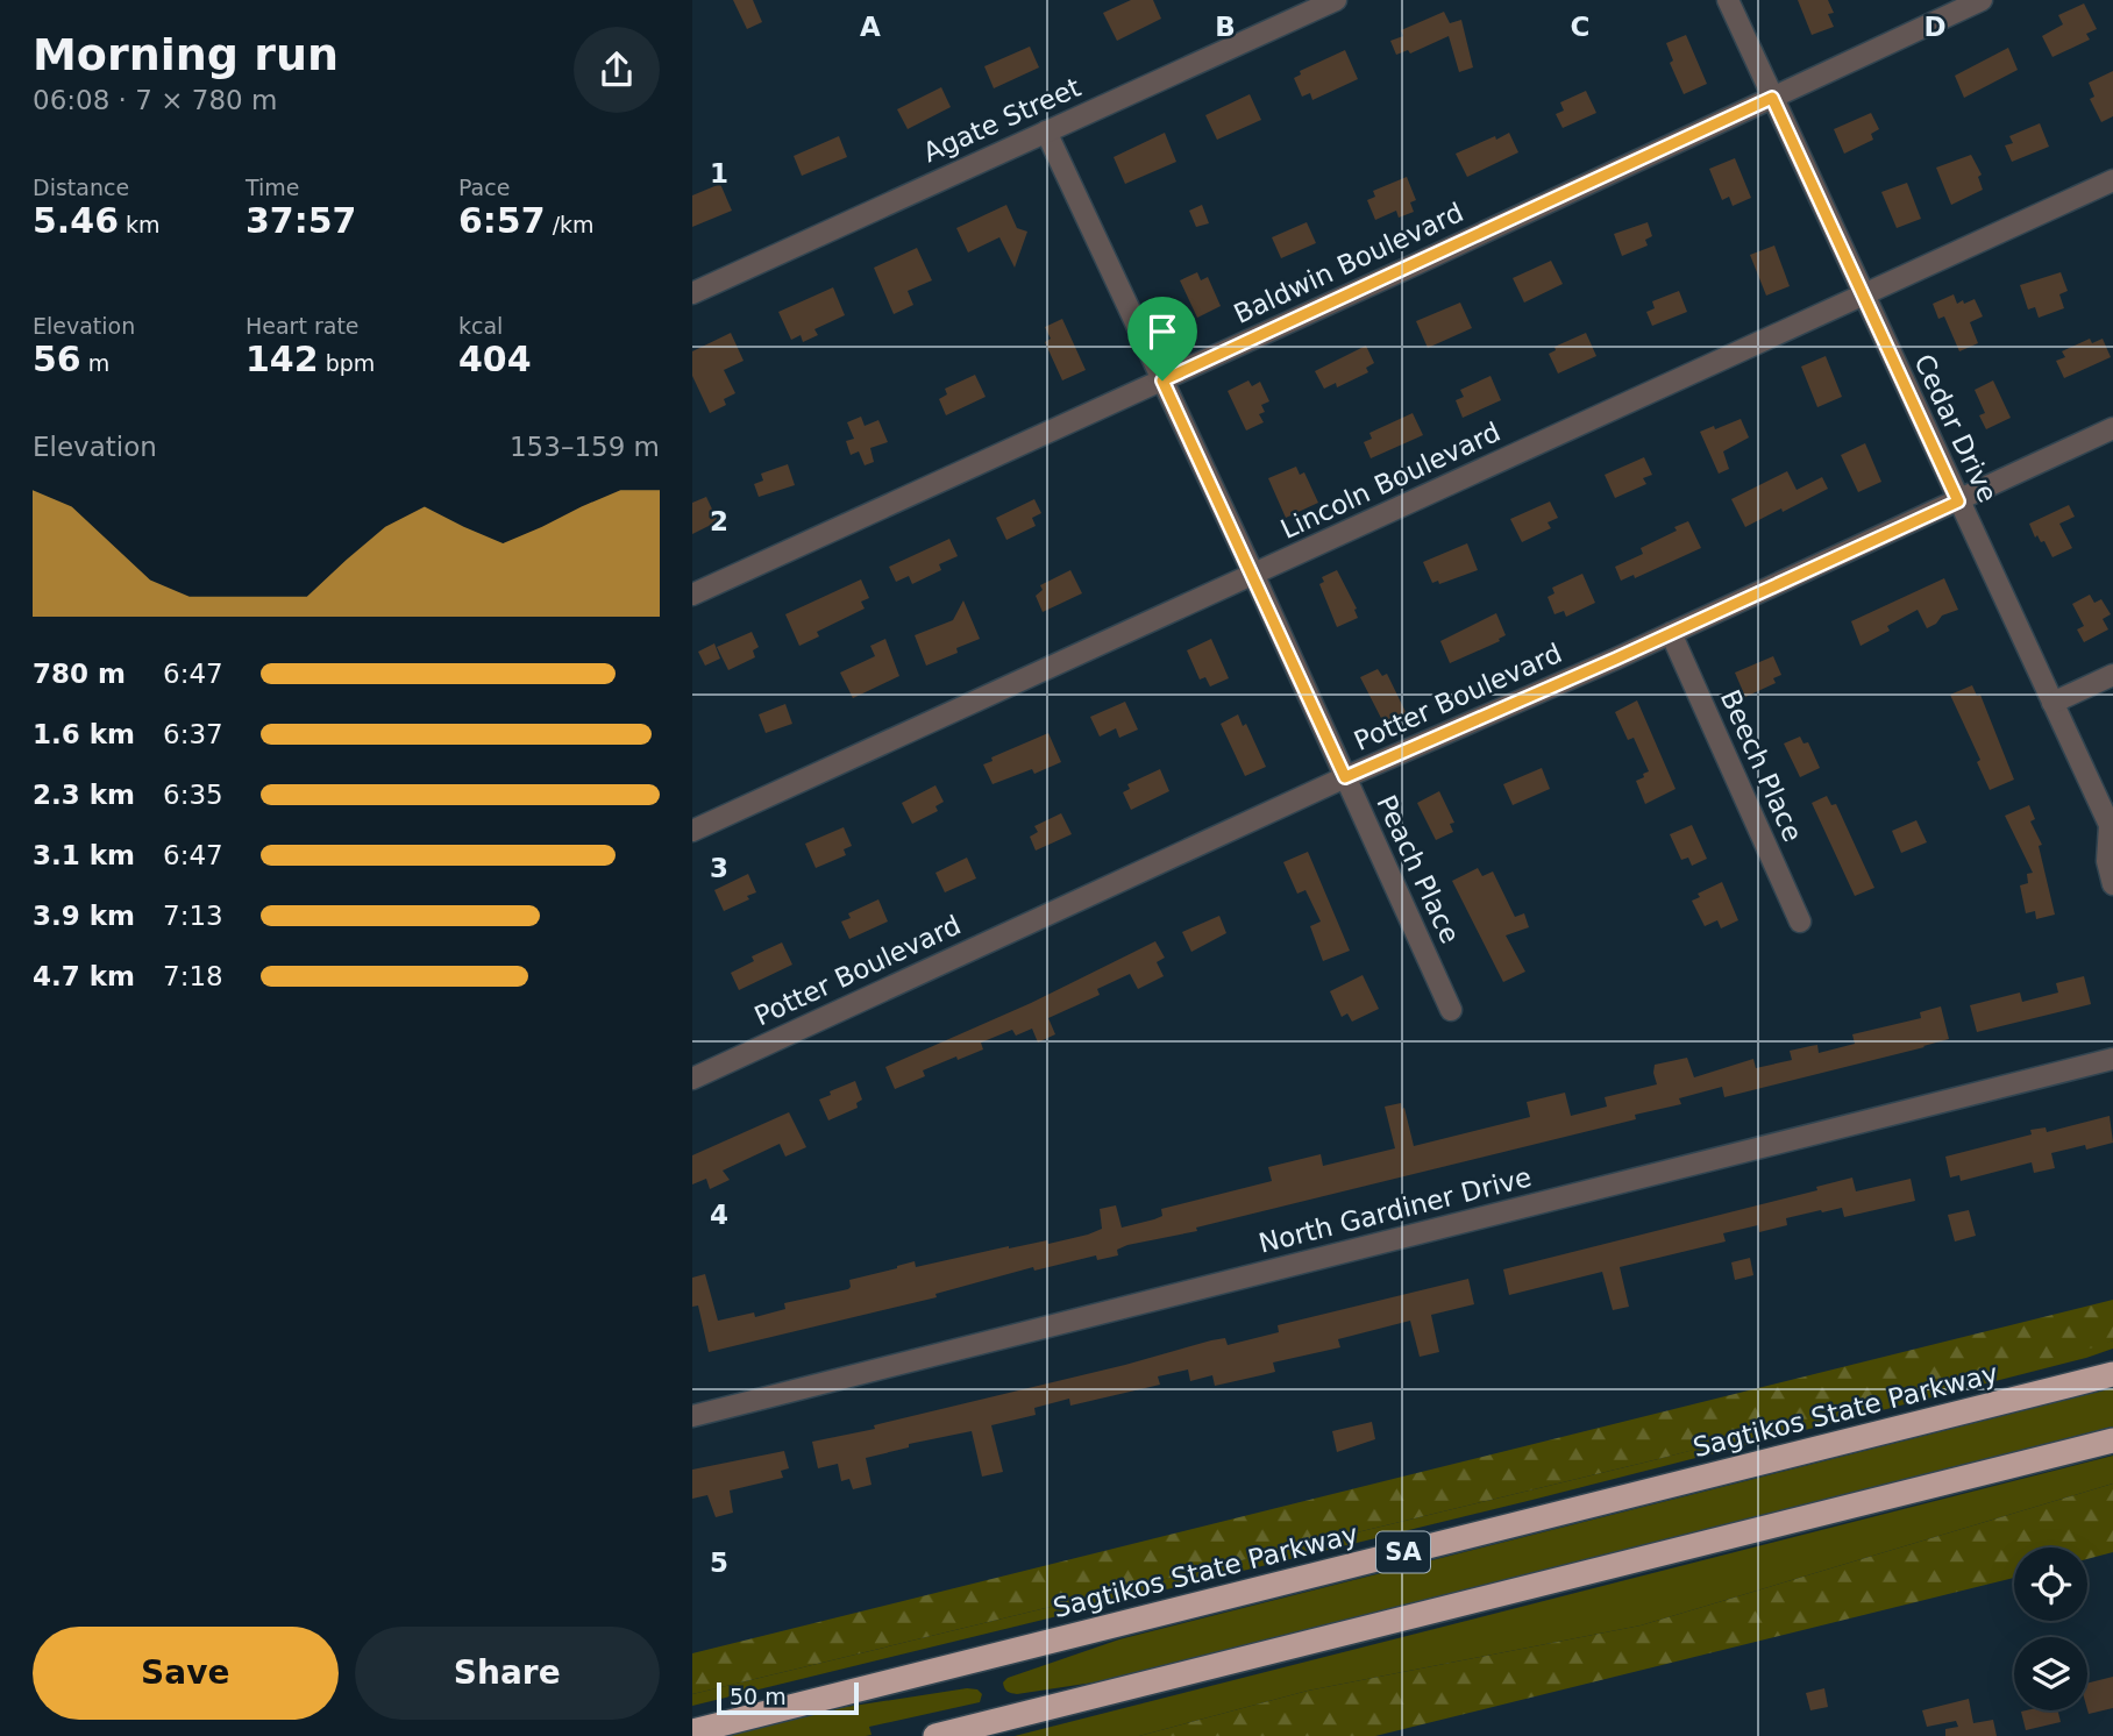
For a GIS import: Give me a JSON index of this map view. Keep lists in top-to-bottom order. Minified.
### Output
{"streets":{"highway":["Sagtikos State Parkway","SA"],"street":["Agate Street","Baldwin Boulevard","Cedar Drive","Lincoln Boulevard","Potter Boulevard","Beech Place","Peach Place","North Gardiner Drive"]},"crossings":[["Agate Street","Peach Place"],["Baldwin Boulevard","Cedar Drive"],["Baldwin Boulevard","Peach Place"],["Cedar Drive","Lincoln Boulevard"],["Cedar Drive","Potter Boulevard"],["Lincoln Boulevard","Peach Place"],["Potter Boulevard","Beech Place"],["Potter Boulevard","Peach Place"]],"scale_bar":"50 m","page":{"heading":["Morning run","06:08 · 7 × 780 m"],"stats":[["Distance","5.46 km"],["Time","37:57"],["Pace","6:57 /km"],["Elevation","56 m"],["Heart rate","142 bpm"],["kcal","404"]],"chart":["Elevation","153–159 m"],"list":[{"name":"780 m","note":"6:47"},{"name":"1.6 km","note":"6:37"},{"name":"2.3 km","note":"6:35"},{"name":"3.1 km","note":"6:47"},{"name":"3.9 km","note":"7:13"},{"name":"4.7 km","note":"7:18"}],"buttons":["Save","Share"],"scale":"50 m"},"grid":{"columns":["A","B","C","D"],"rows":["1","2","3","4","5"]}}
